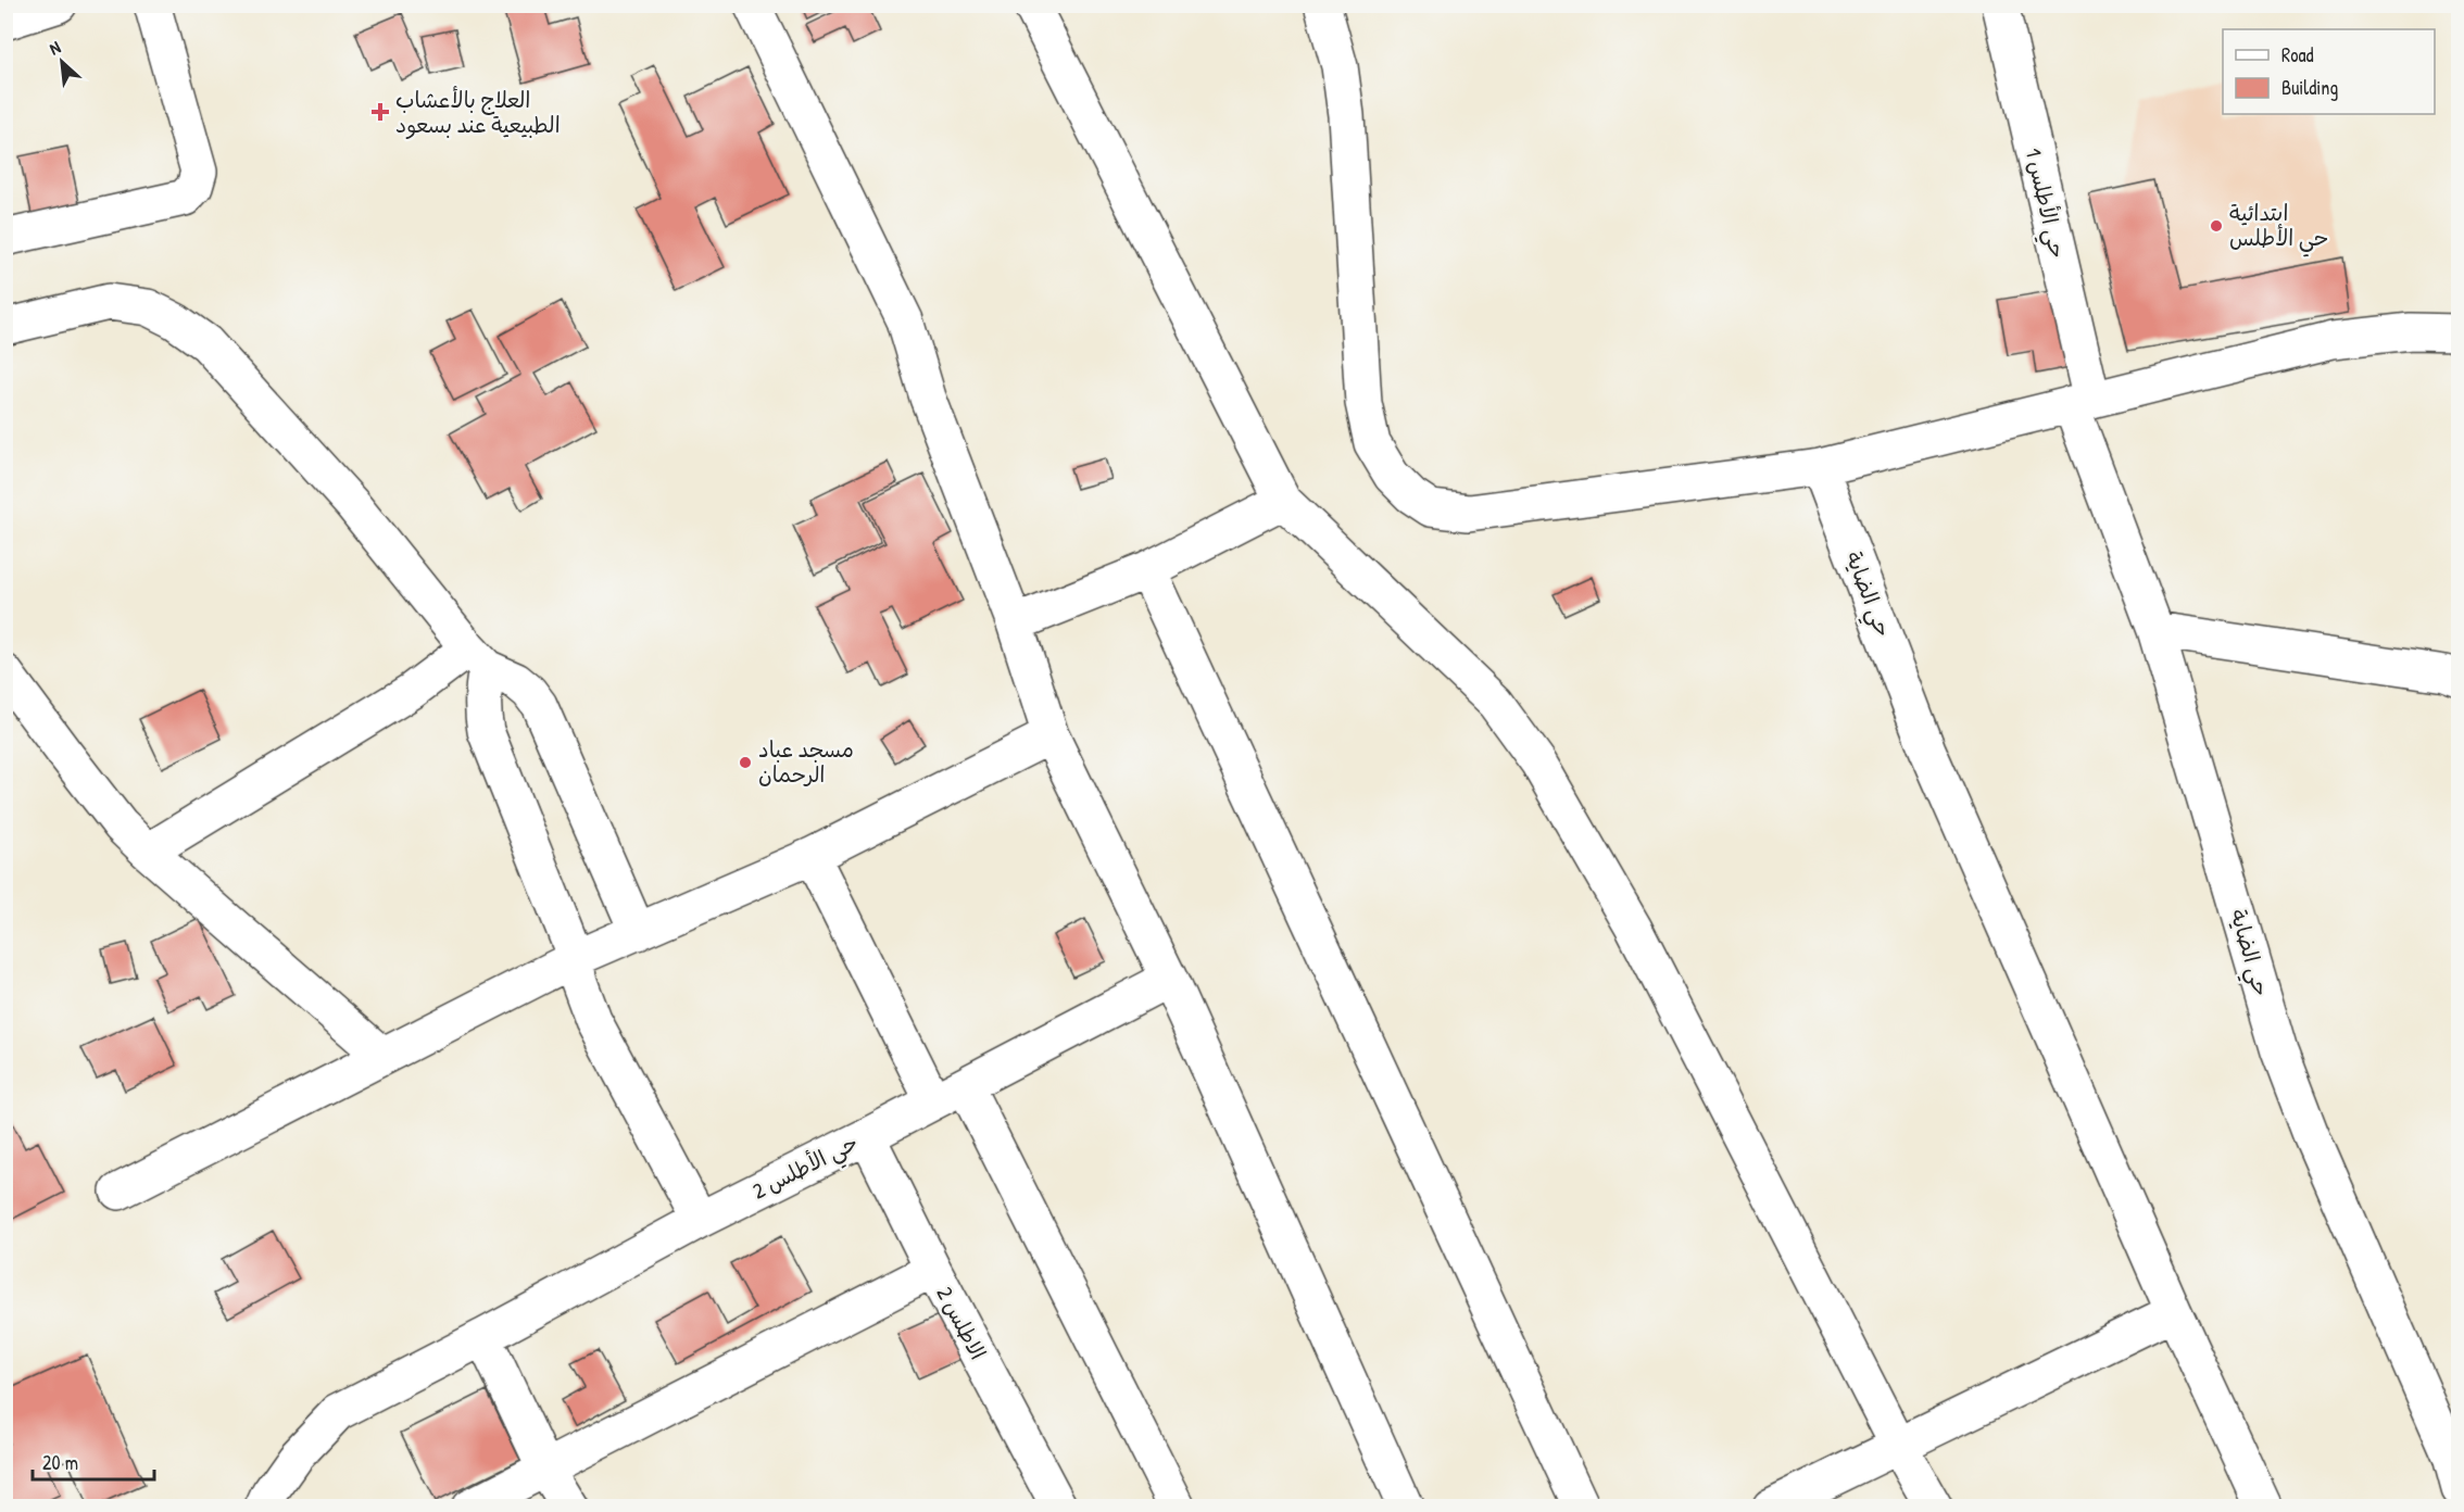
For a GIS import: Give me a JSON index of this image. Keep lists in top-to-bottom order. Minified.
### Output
{"streets":{"street":["حي الأطلس 1","حي الضاية","حي الأطلس 2","الاطلس 2"]},"crossings":[["حي الأطلس 1","حي الضاية"],["حي الأطلس 2","الاطلس 2"]],"places":{"health":["العلاج بالأعشاب الطبيعية عند بسعود"],"other":["ابتدائية حي الأطلس","مسجد عباد الرحمان"]},"legend":["Road","Building"],"scale_bar":"20 m","north":"top left"}
